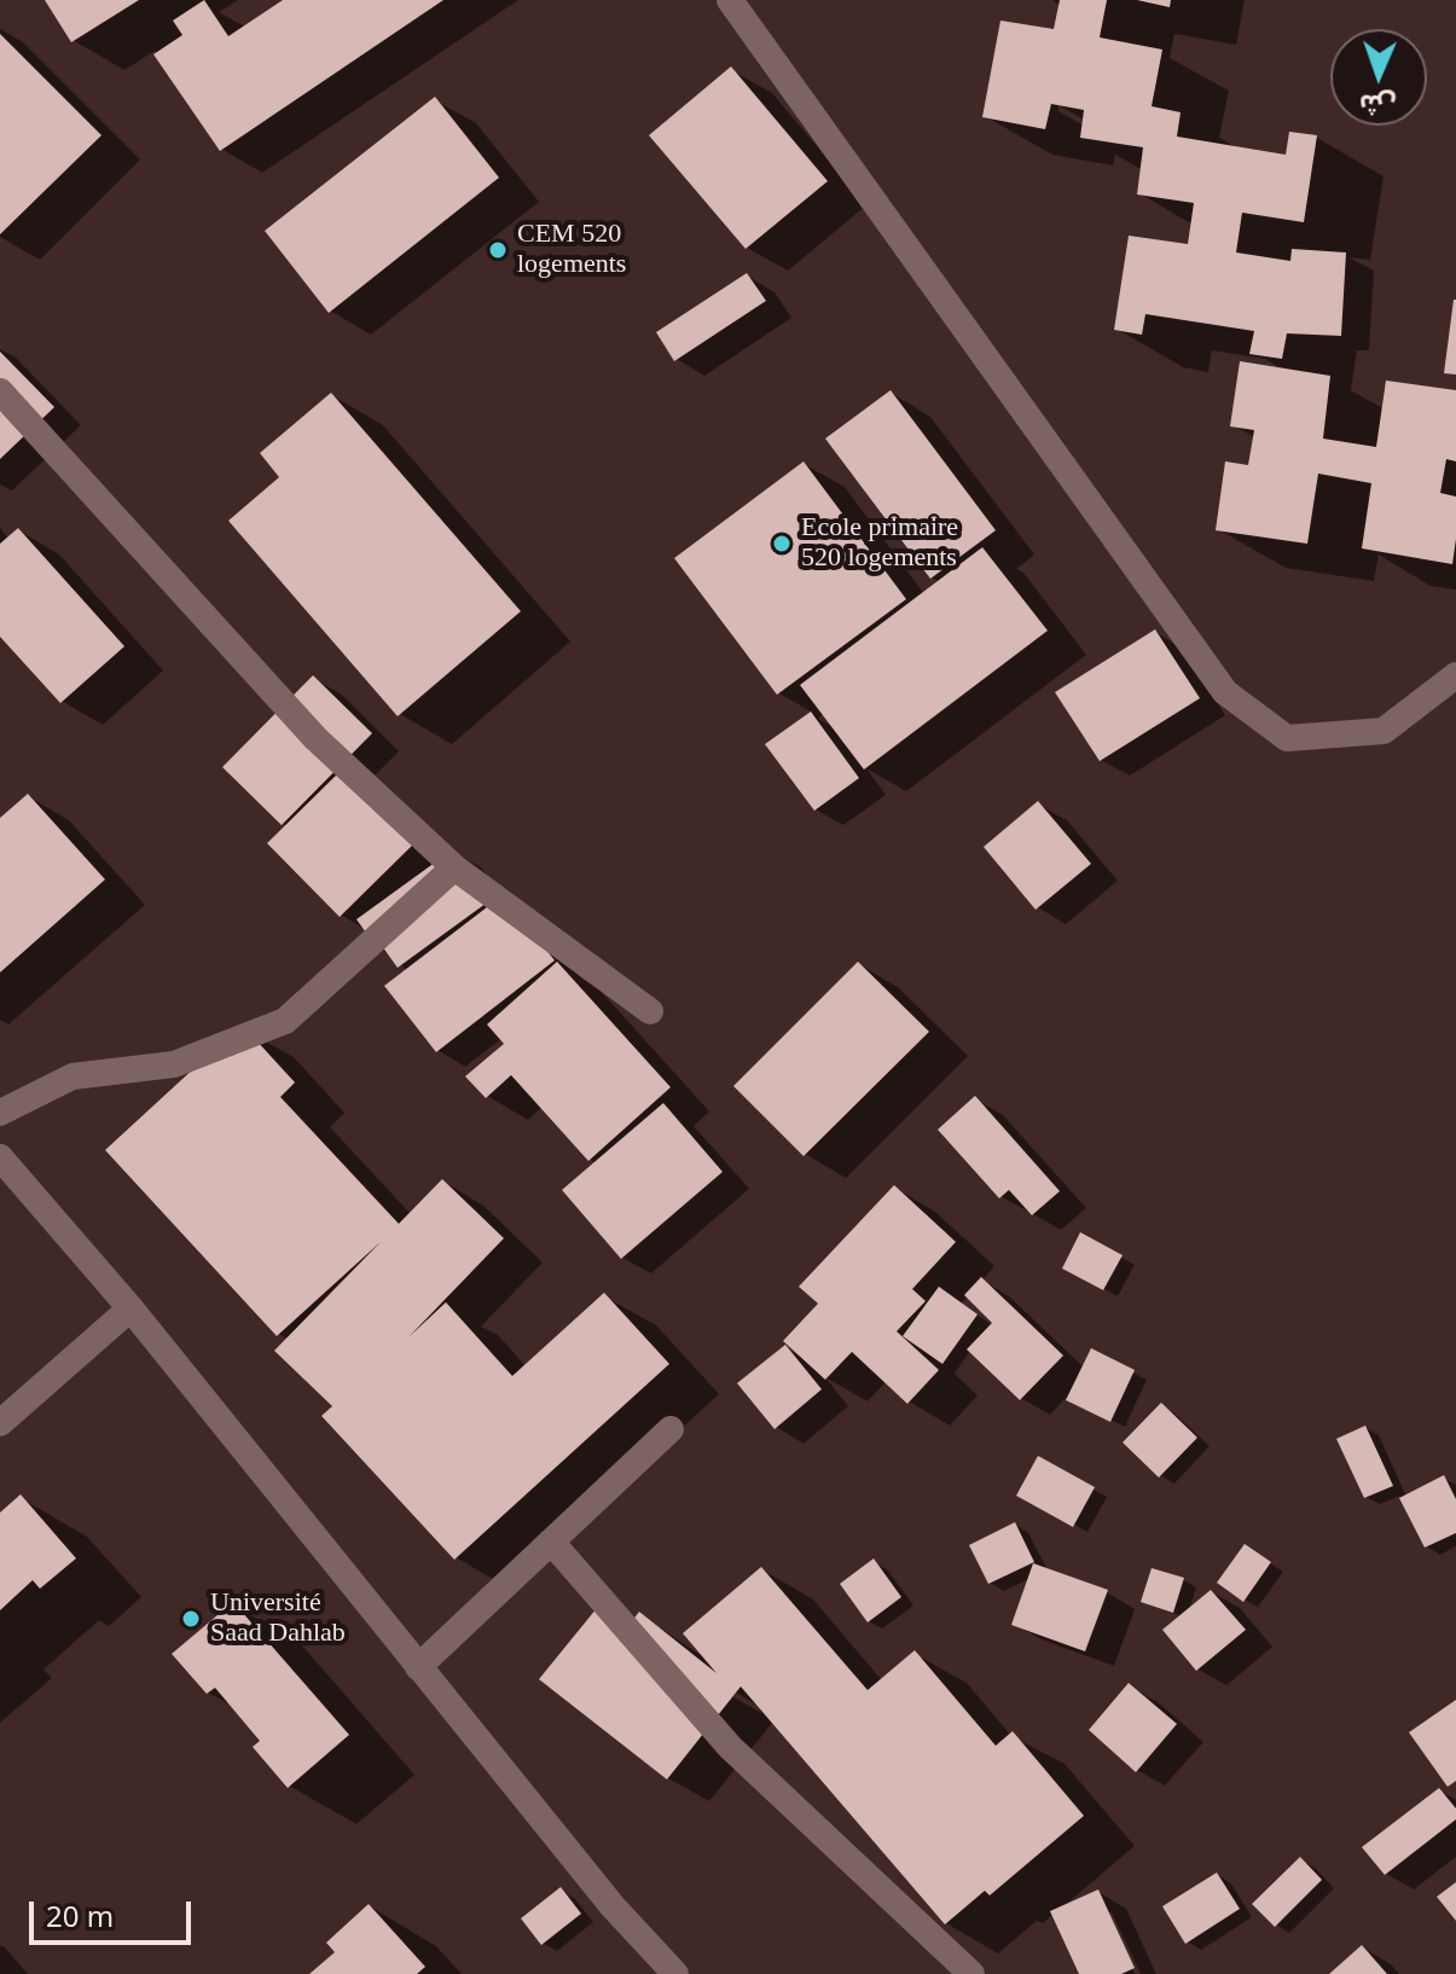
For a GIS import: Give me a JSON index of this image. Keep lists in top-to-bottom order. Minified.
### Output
{"places":["CEM 520 logements","Ecole primaire 520 logements","Université Saad Dahlab"],"scale_bar":"20 m","north":"bottom"}
